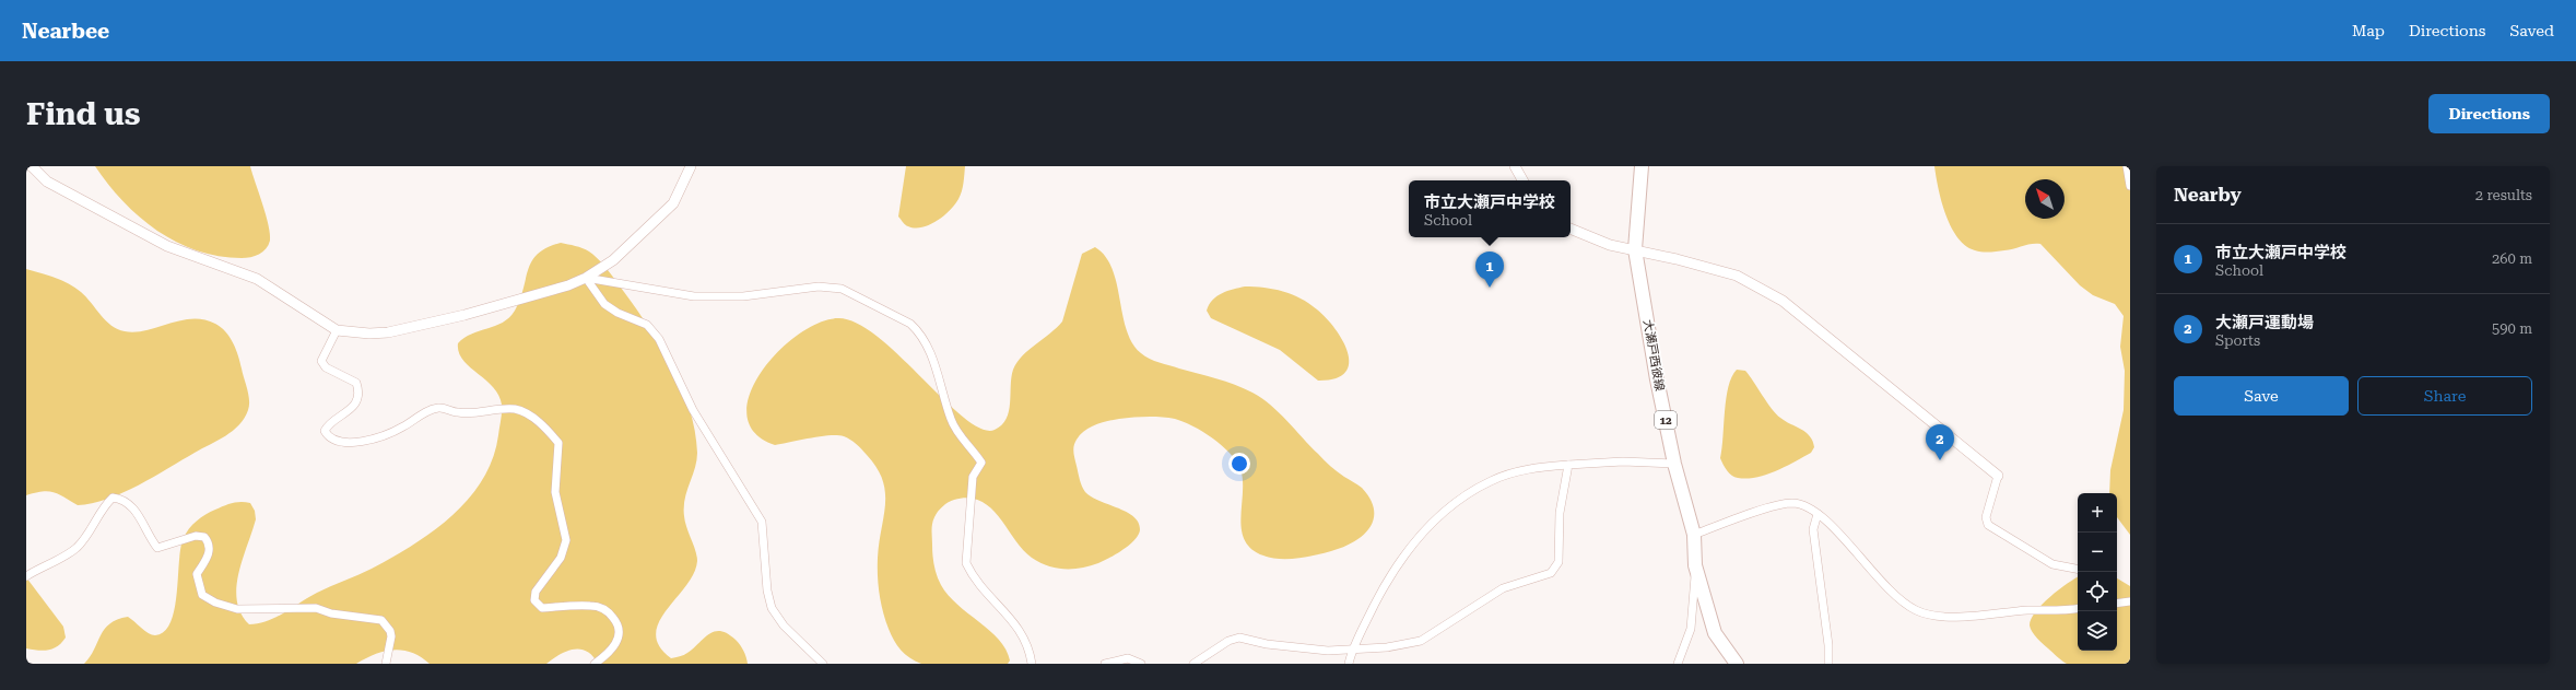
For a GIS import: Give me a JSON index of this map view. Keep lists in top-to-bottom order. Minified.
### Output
{"streets":{"main road":["大瀬戸西彼線","12"]},"north":"top left","page":{"header":"Nearbee","nav":["Map","Directions","Saved"],"buttons":["Directions",["Save","Share"]],"title":"Find us","heading":["Nearby","2 results"],"popup":["市立大瀬戸中学校","School"],"list":[{"mark":"1","name":"市立大瀬戸中学校","note":"School","value":"260 m"},{"mark":"2","name":"大瀬戸運動場","note":"Sports","value":"590 m"}],"pins":["1","2"],"map_buttons":["+","−"]}}
